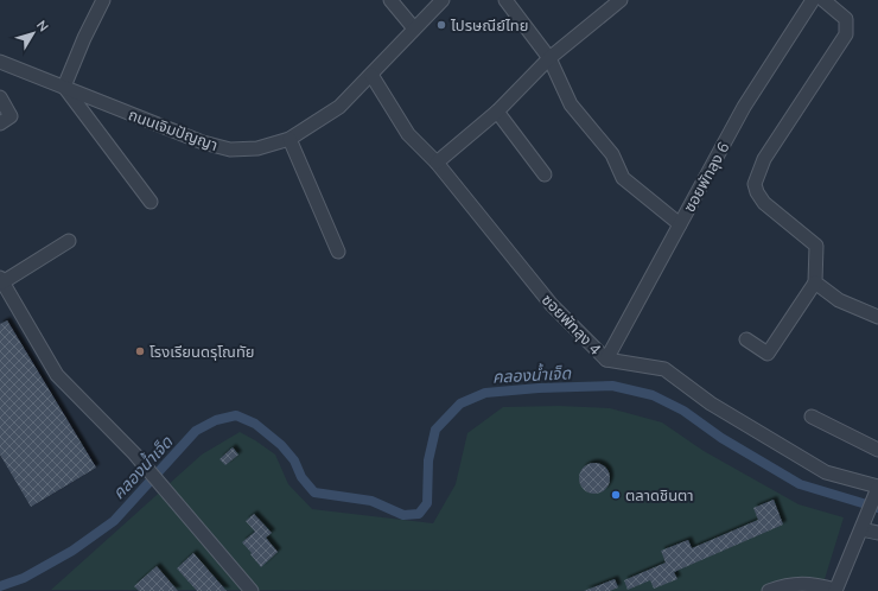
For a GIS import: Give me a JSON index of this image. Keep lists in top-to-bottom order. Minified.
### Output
{"streets":{"street":["ถนนเจิมปัญญา","ซอยพัทลุง 6","ซอยพัทลุง 4"]},"crossings":[["ถนนเจิมปัญญา","ซอยพัทลุง 4"],["ซอยพัทลุง 6","ซอยพัทลุง 4"]],"water":["คลองน้ำเจ็ด"],"places":["ไปรษณีย์ไทย","โรงเรียนดรุโณทัย","ตลาดชินตา"],"north":"top right"}
